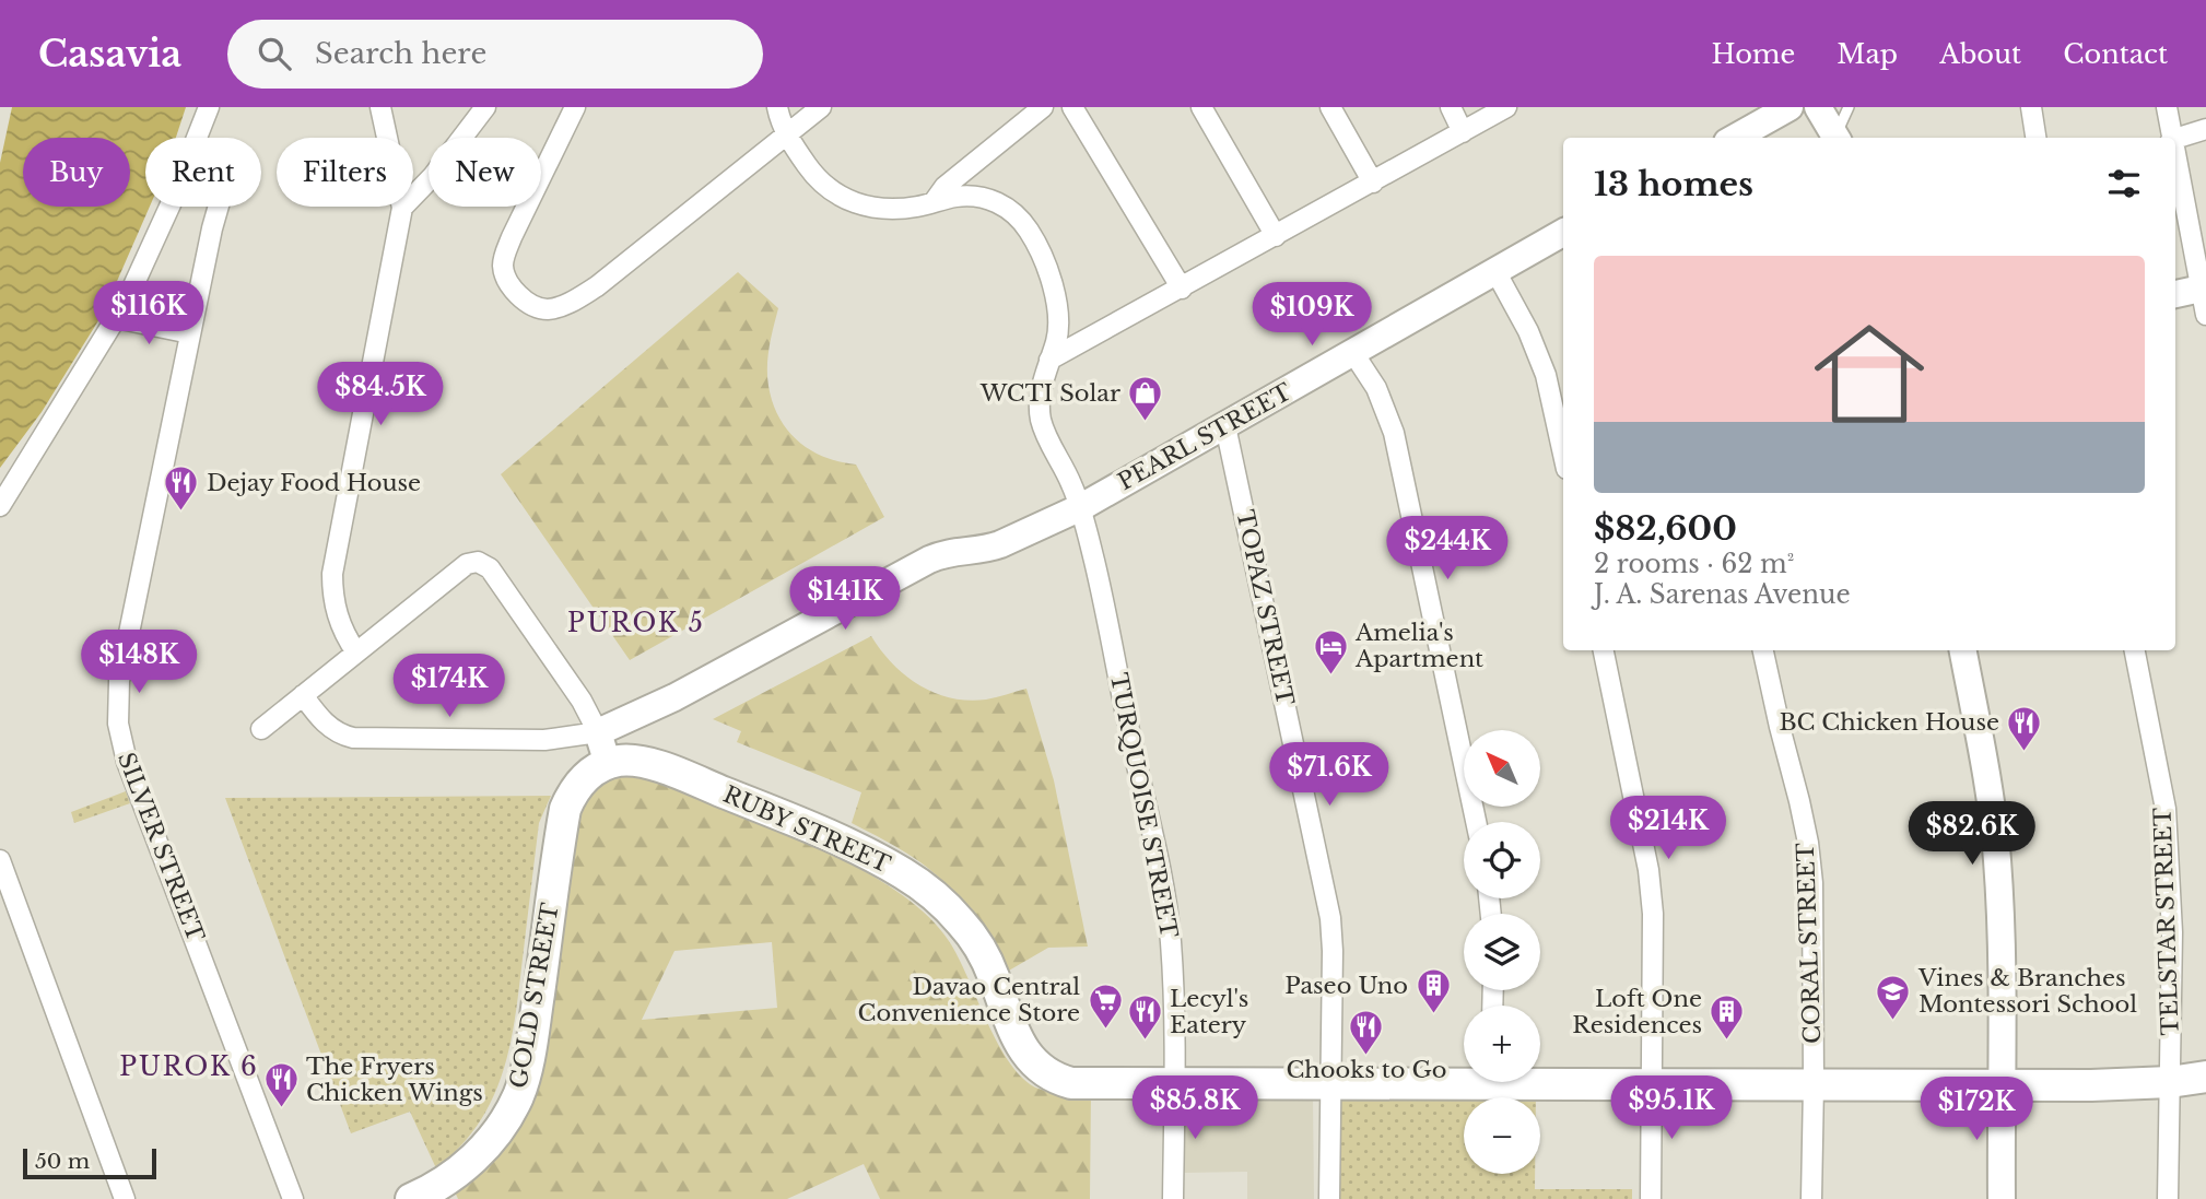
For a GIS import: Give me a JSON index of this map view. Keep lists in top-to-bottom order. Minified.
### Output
{"streets":{"main road":["RUBY STREET","GOLD STREET"],"street":["PEARL STREET","TOPAZ STREET","TURQUOISE STREET","SILVER STREET","TELSTAR STREET","CORAL STREET"]},"crossings":[["PEARL STREET","TOPAZ STREET"],["PEARL STREET","TURQUOISE STREET"],["TOPAZ STREET","RUBY STREET"],["TURQUOISE STREET","RUBY STREET"],["RUBY STREET","TELSTAR STREET"],["RUBY STREET","CORAL STREET"],["RUBY STREET","GOLD STREET"]],"districts":["PUROK 5","PUROK 6"],"places":{"shop":["WCTI Solar"],"restaurant":["Dejay Food House","BC Chicken House","Lecyl's Eatery","Chooks to Go","The Fryers Chicken Wings"],"hotel":["Amelia's Apartment"],"building":["Paseo Uno","Loft One Residences"],"school or university":["Vines & Branches Montessori School"],"supermarket":["Davao Central Convenience Store"]},"scale_bar":"50 m","north":"top left","page":{"header":"Casavia","search":"Search here","nav":["Home","Map","About","Contact"],"chip":["Buy","Rent","Filters","New"],"heading":"13 homes","list":[{"name":"$82,600","note":"2 rooms · 62 m² · J. A. Sarenas Avenue"}],"price":["$116K","$109K","$84.5K","$244K","$141K","$148K","$174K","$71.6K","$214K","$82.6K","$85.8K","$95.1K","$172K"],"map_buttons":["+","−"],"scale":"50 m"}}
